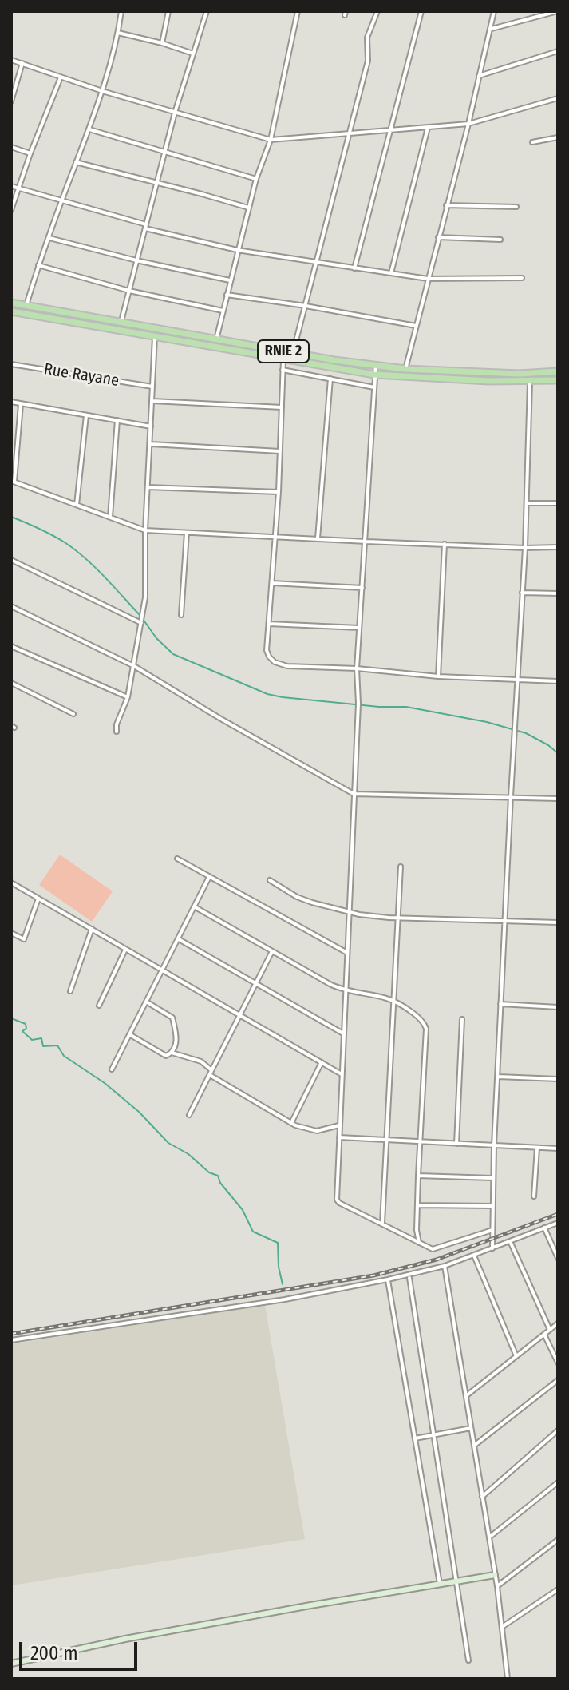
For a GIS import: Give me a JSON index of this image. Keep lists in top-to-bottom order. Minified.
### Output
{"streets":{"main road":["RNIE 2"],"street":["Rue Rayane"]},"scale_bar":"200 m"}
